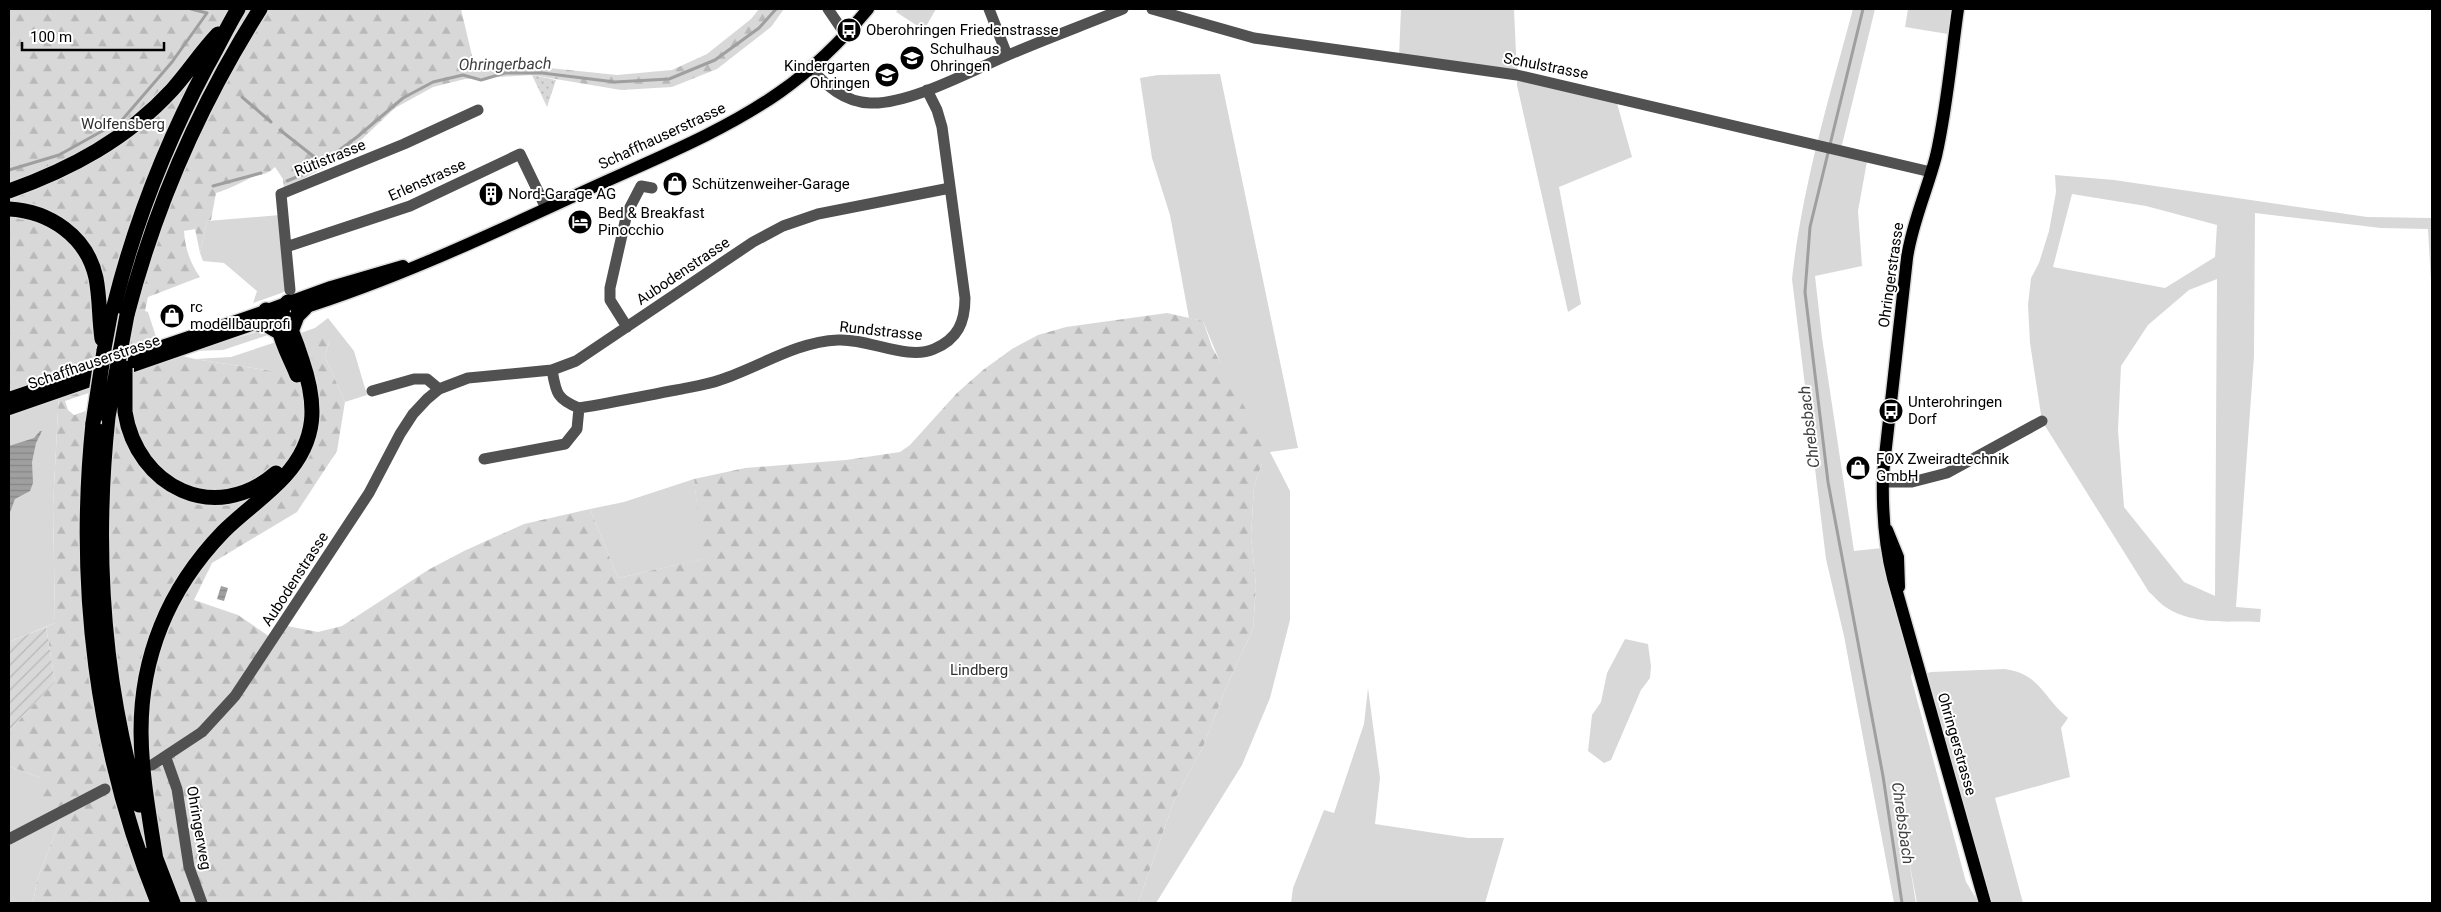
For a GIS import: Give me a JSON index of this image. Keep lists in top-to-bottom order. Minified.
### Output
{"streets":{"main road":["Schaffhauserstrasse","Ohringerstrasse"],"street":["Schulstrasse","Rütistrasse","Erlenstrasse","Aubodenstrasse","Rundstrasse","Ohringerweg"]},"crossings":[["Schulstrasse","Ohringerstrasse"],["Schaffhauserstrasse","Rütistrasse"],["Schaffhauserstrasse","Erlenstrasse"],["Rütistrasse","Erlenstrasse"],["Aubodenstrasse","Rundstrasse"],["Aubodenstrasse","Ohringerweg"]],"water":["Ohringerbach","Chrebsbach"],"parks":["Wolfensberg","Lindberg"],"places":{"bus stop":["Oberohringen Friedenstrasse","Unterohringen Dorf"],"school or university":["Schulhaus Ohringen","Kindergarten Ohringen"],"shop":["Schützenweiher-Garage","rc modellbauprofi","FOX Zweiradtechnik GmbH"],"building":["Nord-Garage AG"],"hotel":["Bed & Breakfast Pinocchio"]},"scale_bar":"100 m"}
